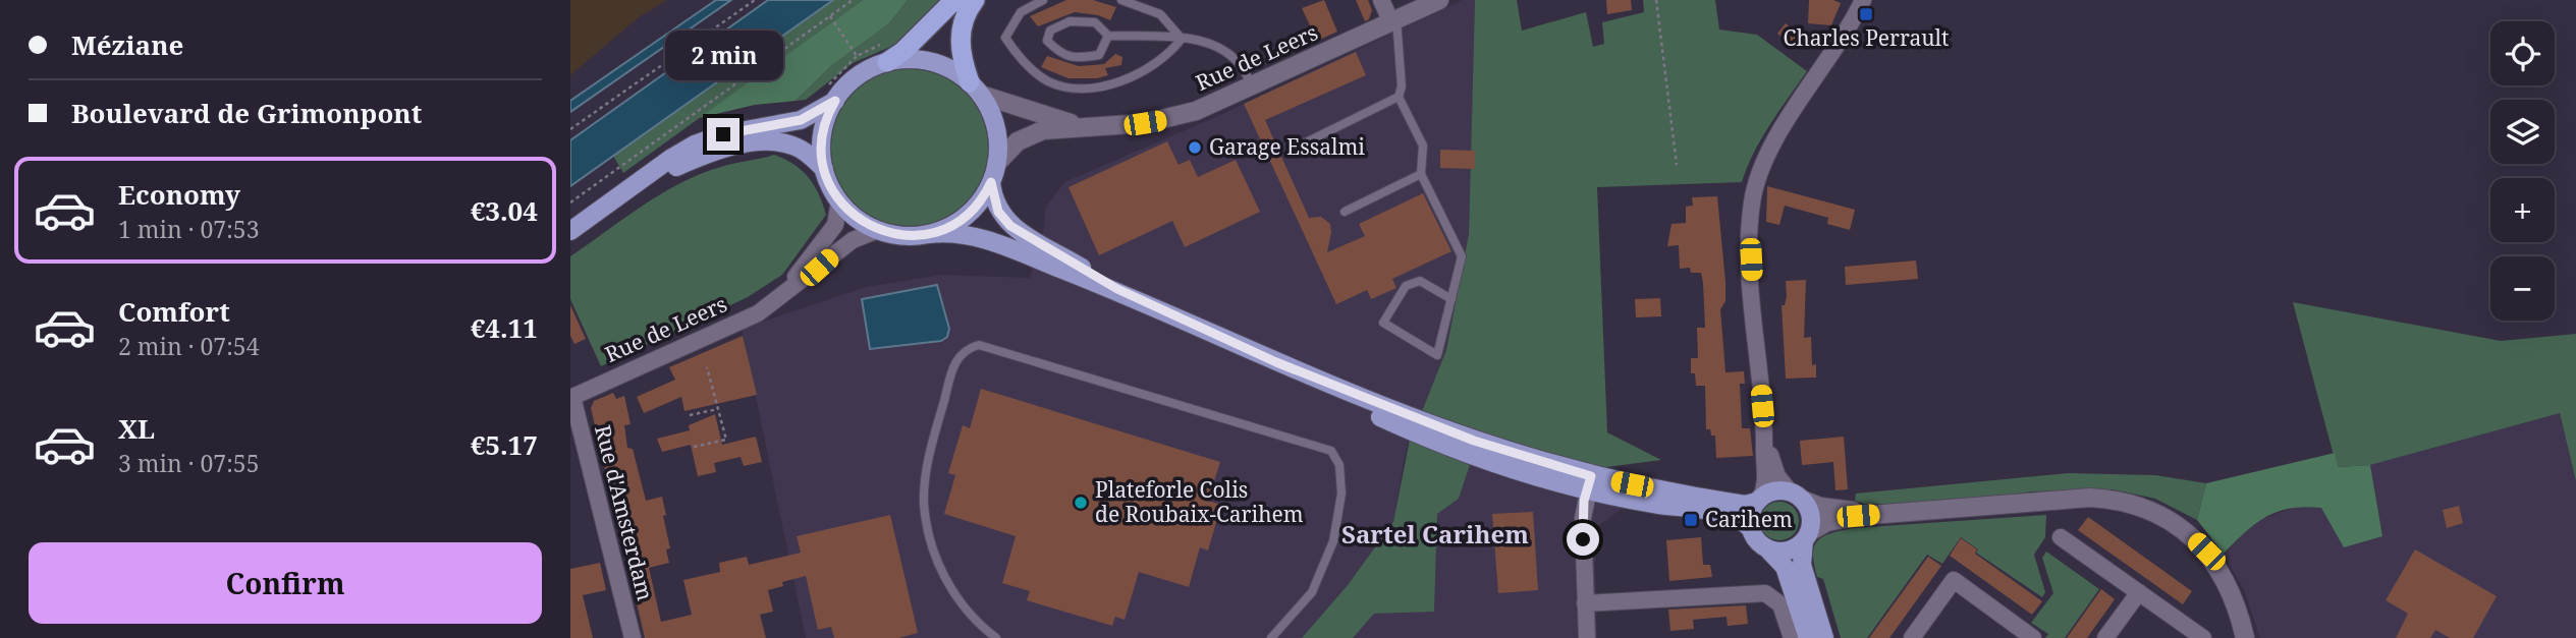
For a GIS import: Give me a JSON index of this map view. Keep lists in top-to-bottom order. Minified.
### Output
{"streets":{"street":["Rue de Leers","Rue d'Amsterdam"]},"crossings":[["Rue de Leers","Rue d'Amsterdam"]],"districts":["Sartel Carihem"],"places":{"transit":["Charles Perrault","Carihem"],"other":["Garage Essalmi","Plateforle Colis de Roubaix-Carihem"]},"page":{"banner":["Méziane","Boulevard de Grimonpont"],"map_buttons":["+","−"],"bubble":"2 min","list":[{"name":"Economy","note":"1 min · 07:53","value":"€3.04"},{"name":"Comfort","note":"2 min · 07:54","value":"€4.11"},{"name":"XL","note":"3 min · 07:55","value":"€5.17"}],"buttons":"Confirm"}}
